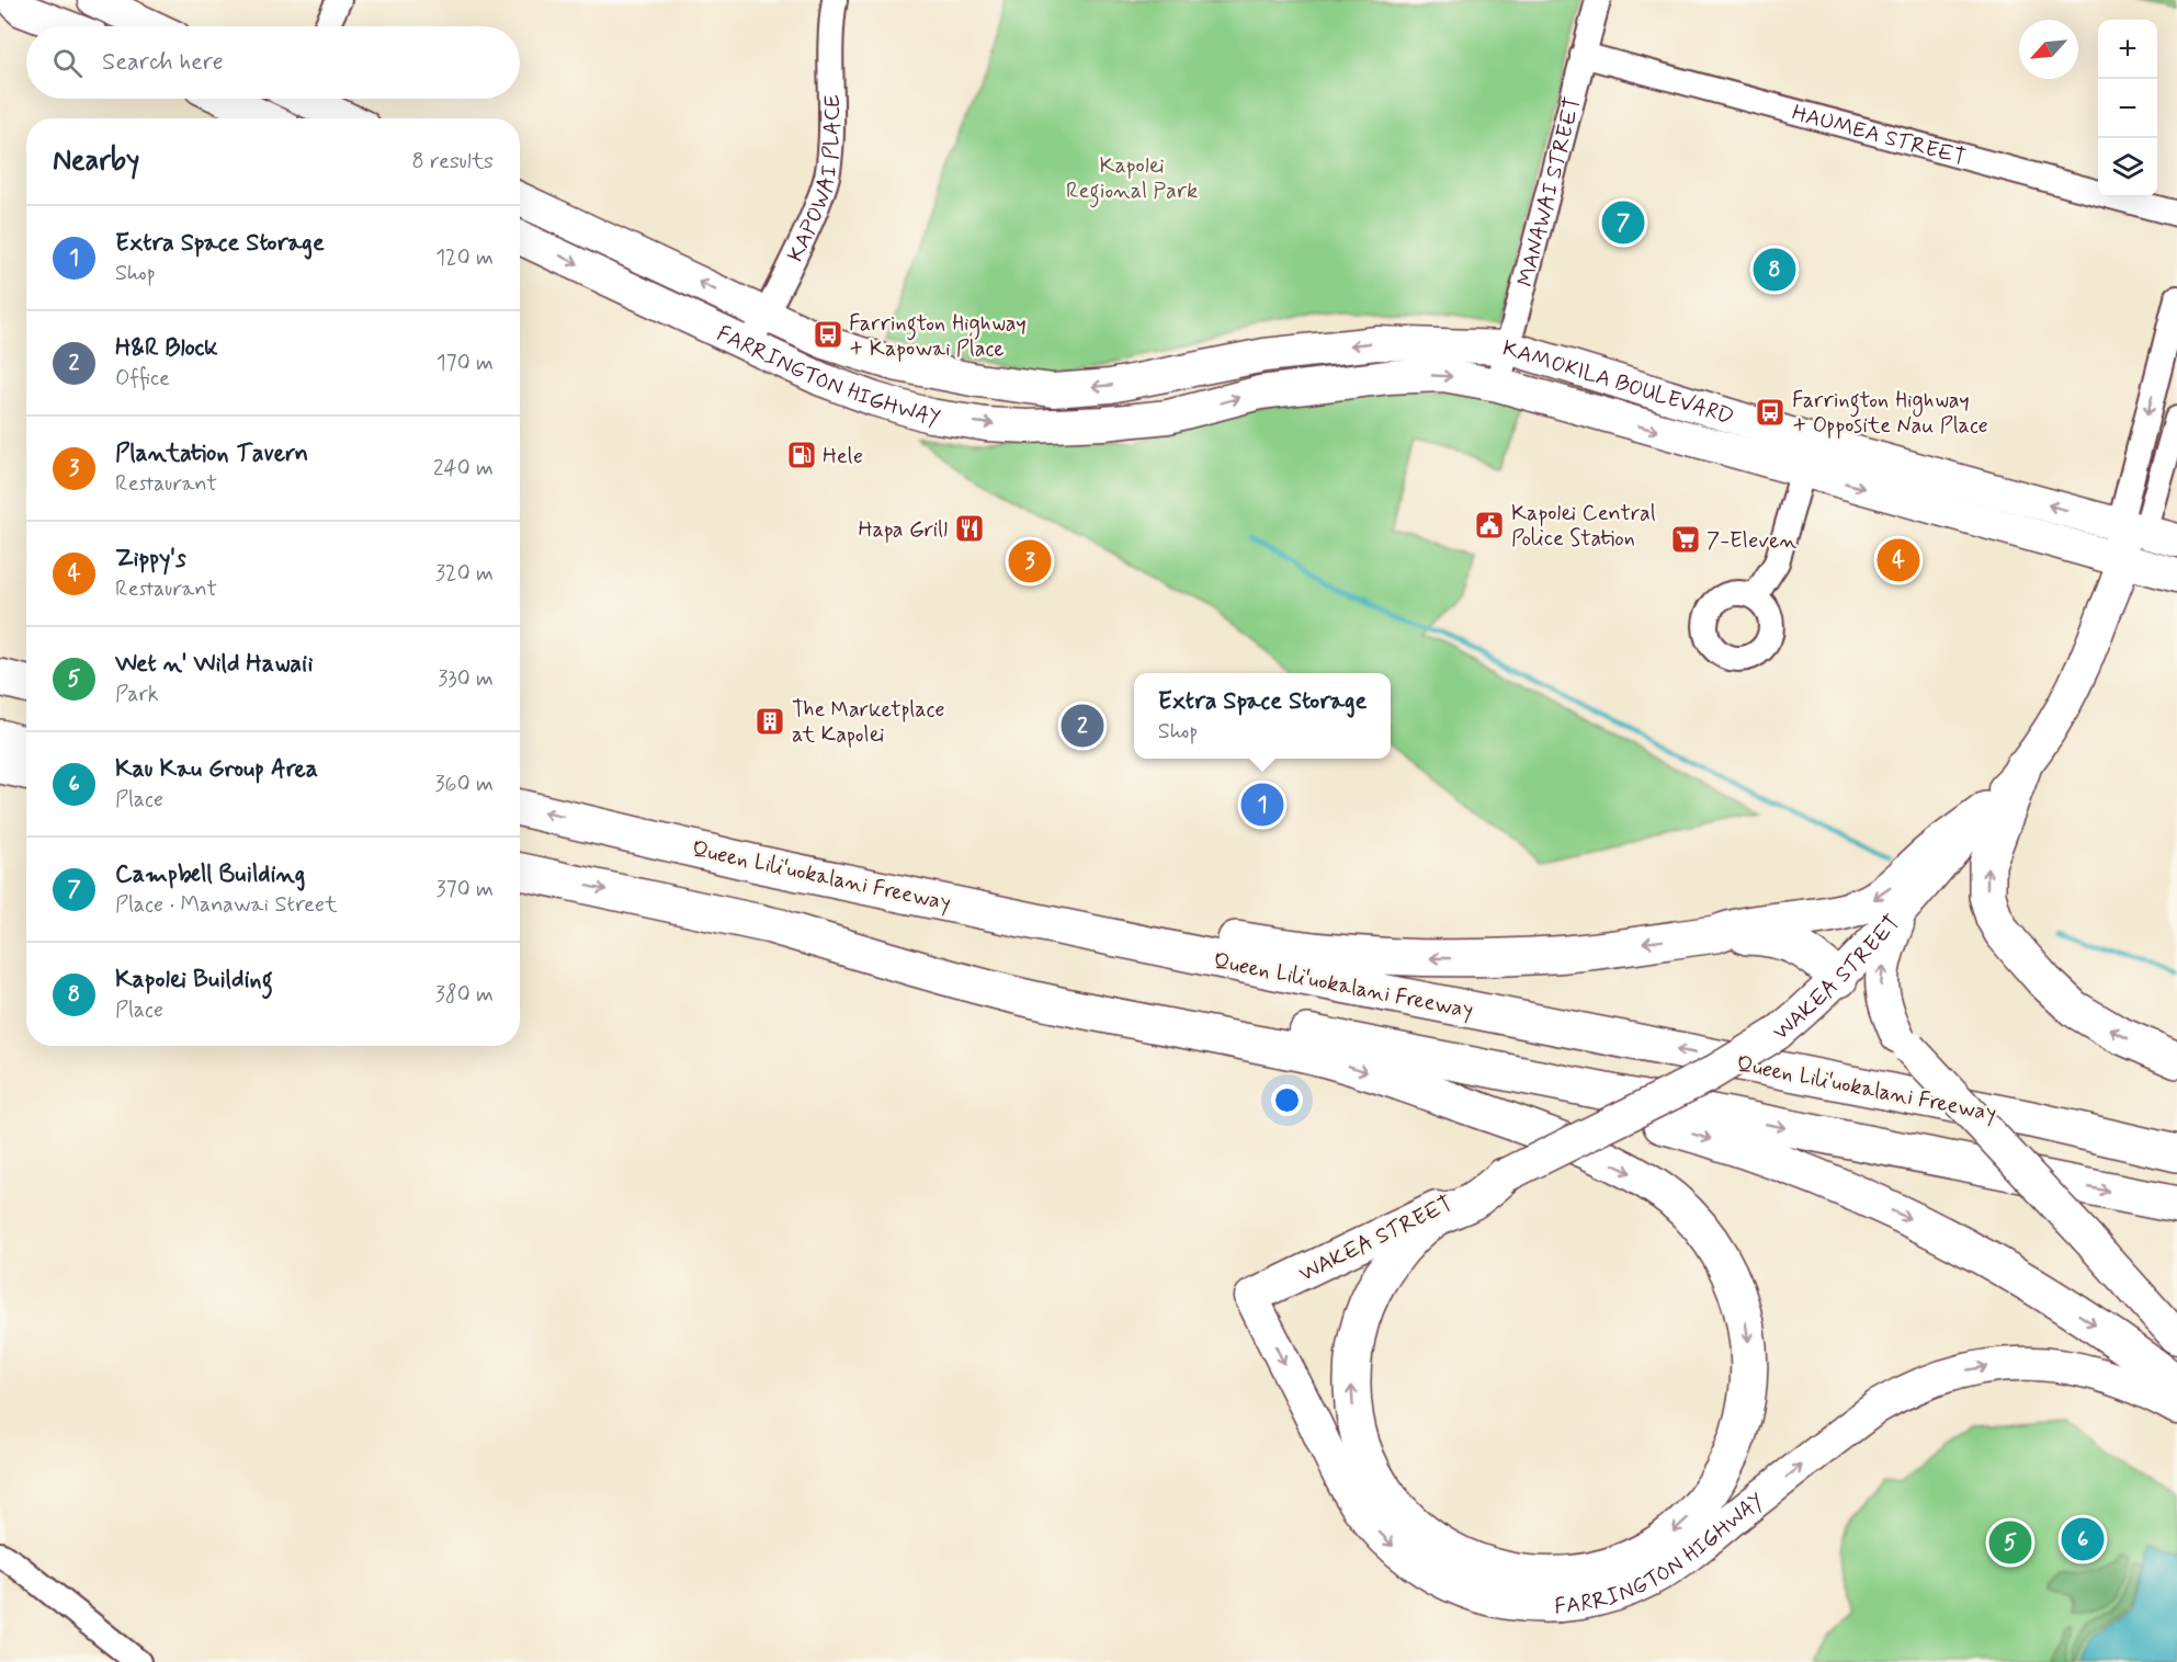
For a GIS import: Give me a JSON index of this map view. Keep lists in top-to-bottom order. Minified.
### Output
{"streets":{"highway":["Queen Liliʻuokalani Freeway"],"main road":["FARRINGTON HIGHWAY","KAMOKILA BOULEVARD","WAKEA STREET"],"street":["HAUMEA STREET","KAPOWAI PLACE","MANAWAI STREET"]},"crossings":[["HAUMEA STREET","MANAWAI STREET"],["KAPOWAI PLACE","FARRINGTON HIGHWAY"],["MANAWAI STREET","KAMOKILA BOULEVARD"],["FARRINGTON HIGHWAY","KAMOKILA BOULEVARD"],["FARRINGTON HIGHWAY","WAKEA STREET"],["KAMOKILA BOULEVARD","WAKEA STREET"]],"parks":["Kapolei Regional Park"],"places":{"bus stop":["Farrington Highway + Kapowai Place","Farrington Highway + Opposite Nau Place"],"fuel station":["Hele"],"public building":["Kapolei Central Police Station"],"restaurant":["Hapa Grill"],"supermarket":["7-Eleven"],"building":["The Marketplace at Kapolei"]},"north":"bottom left","page":{"map_buttons":["+","−"],"search":"Search here","heading":["Nearby","8 results"],"pins":["7","8","4","3","2","1","6","5"],"list":[{"mark":"1","name":"Extra Space Storage","note":"Shop","value":"120 m"},{"mark":"2","name":"H&R Block","note":"Office","value":"170 m"},{"mark":"3","name":"Plantation Tavern","note":"Restaurant","value":"240 m"},{"mark":"4","name":"Zippy's","note":"Restaurant","value":"320 m"},{"mark":"5","name":"Wet n' Wild Hawaii","note":"Park","value":"330 m"},{"mark":"6","name":"Kau Kau Group Area","note":"Place","value":"360 m"},{"mark":"7","name":"Campbell Building","note":"Place · Manawai Street","value":"370 m"},{"mark":"8","name":"Kapolei Building","note":"Place","value":"380 m"}],"popup":["Extra Space Storage","Shop"]}}
